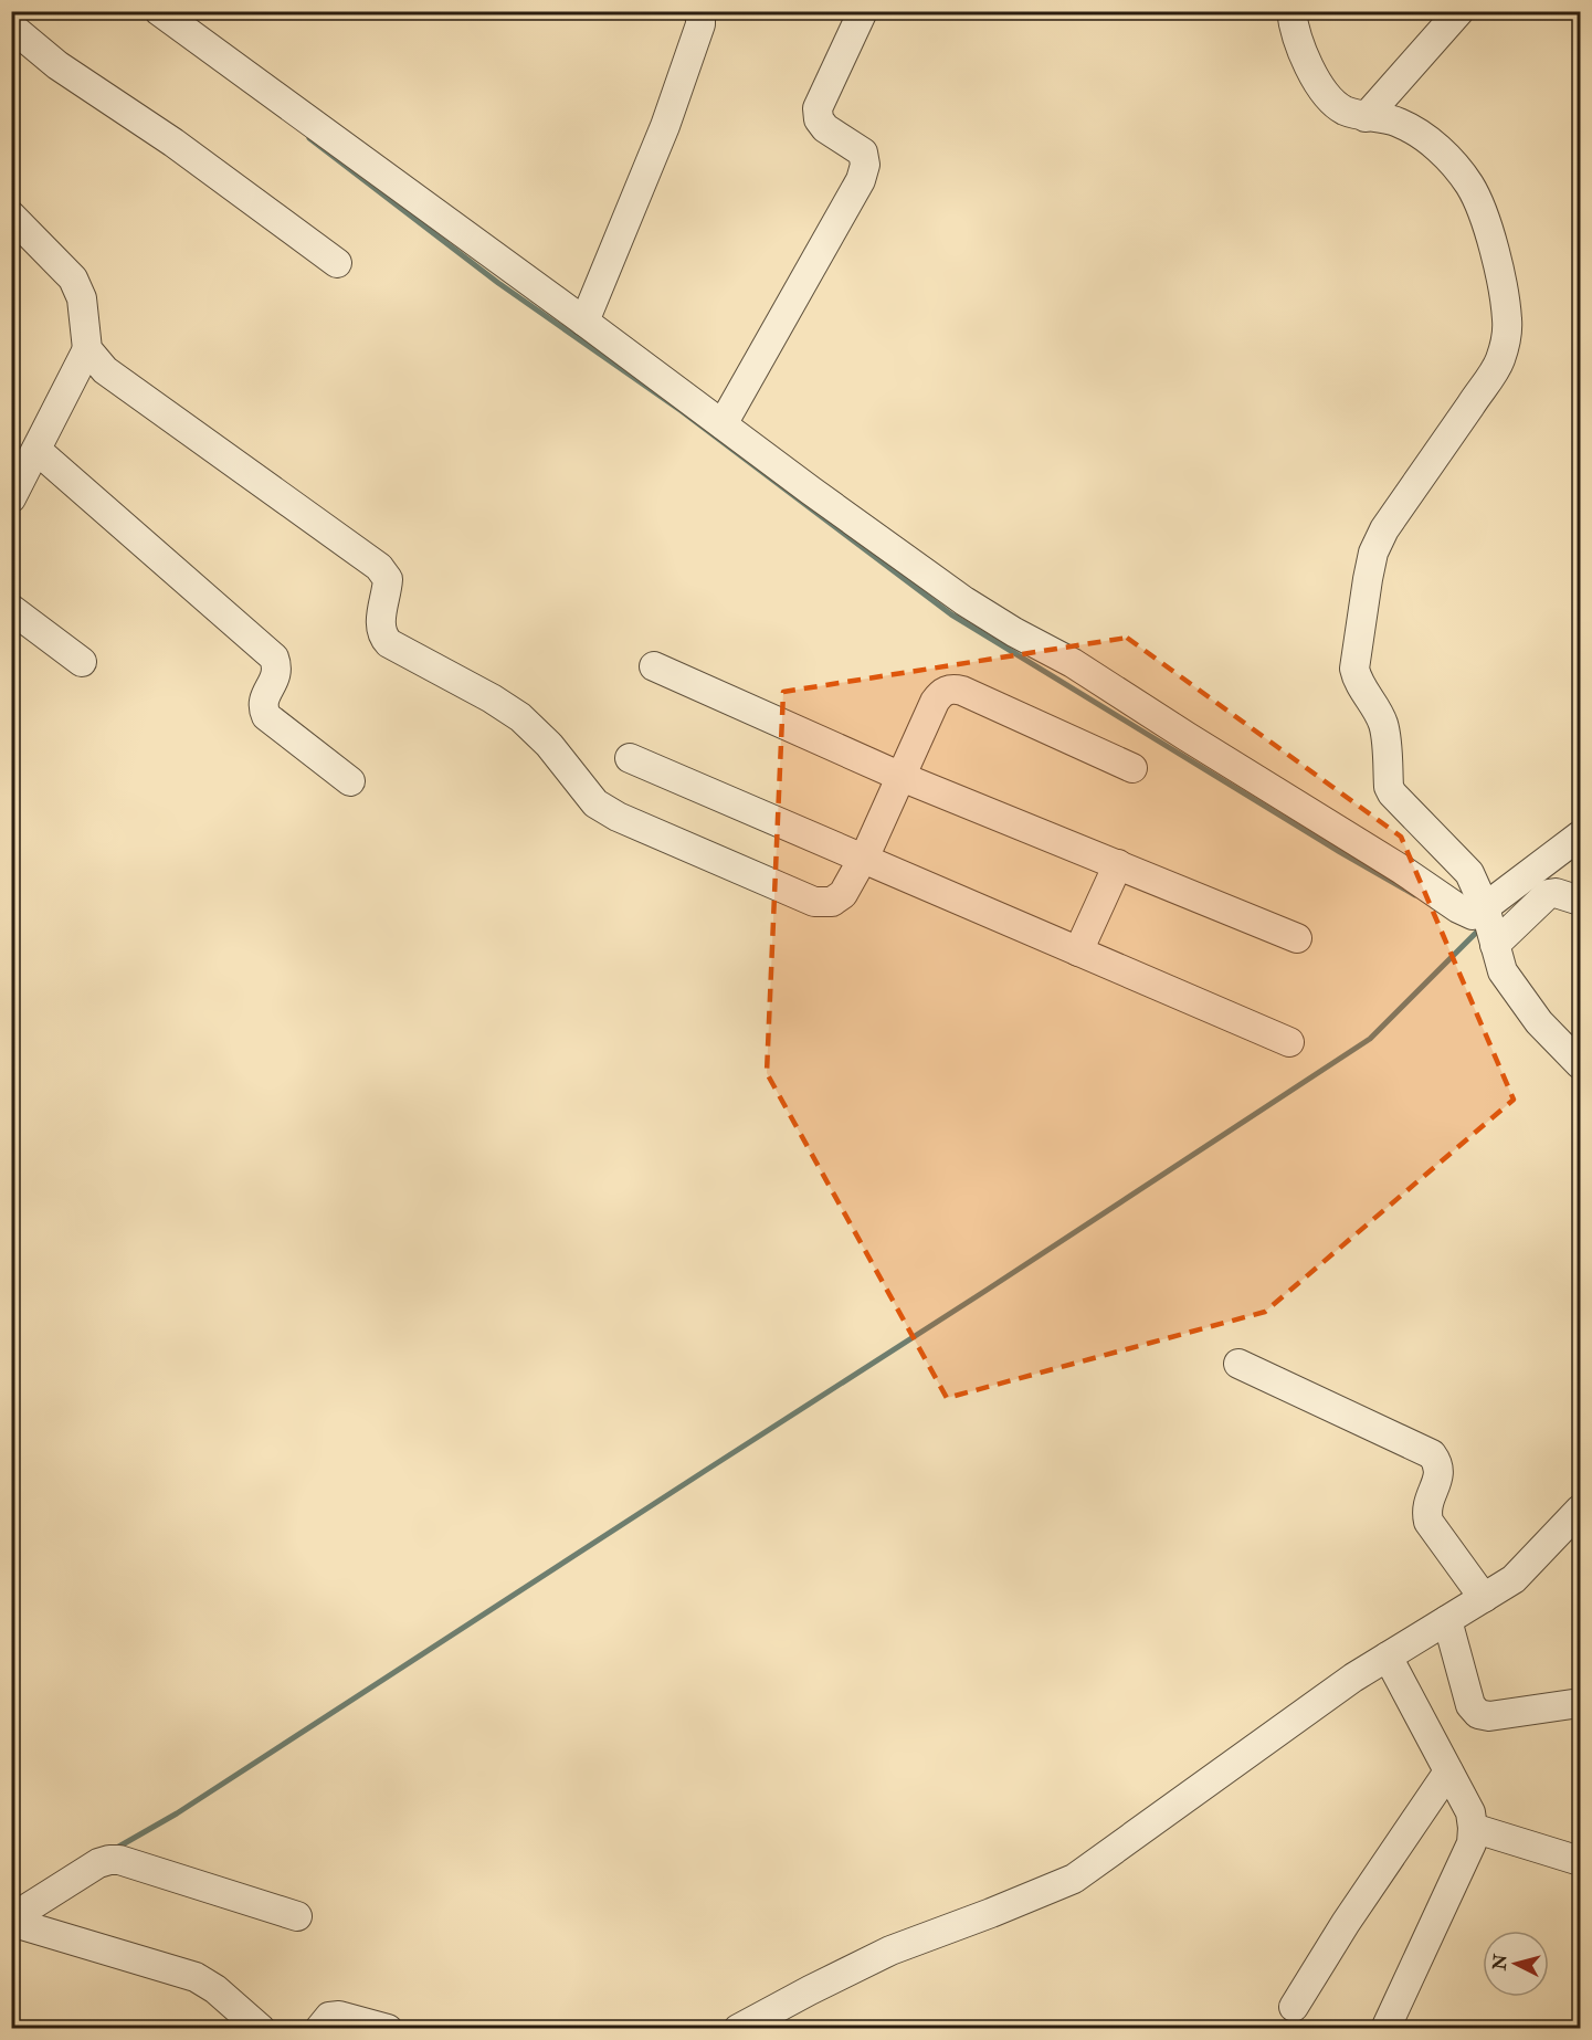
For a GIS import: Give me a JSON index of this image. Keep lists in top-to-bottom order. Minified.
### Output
{"north":"left"}
